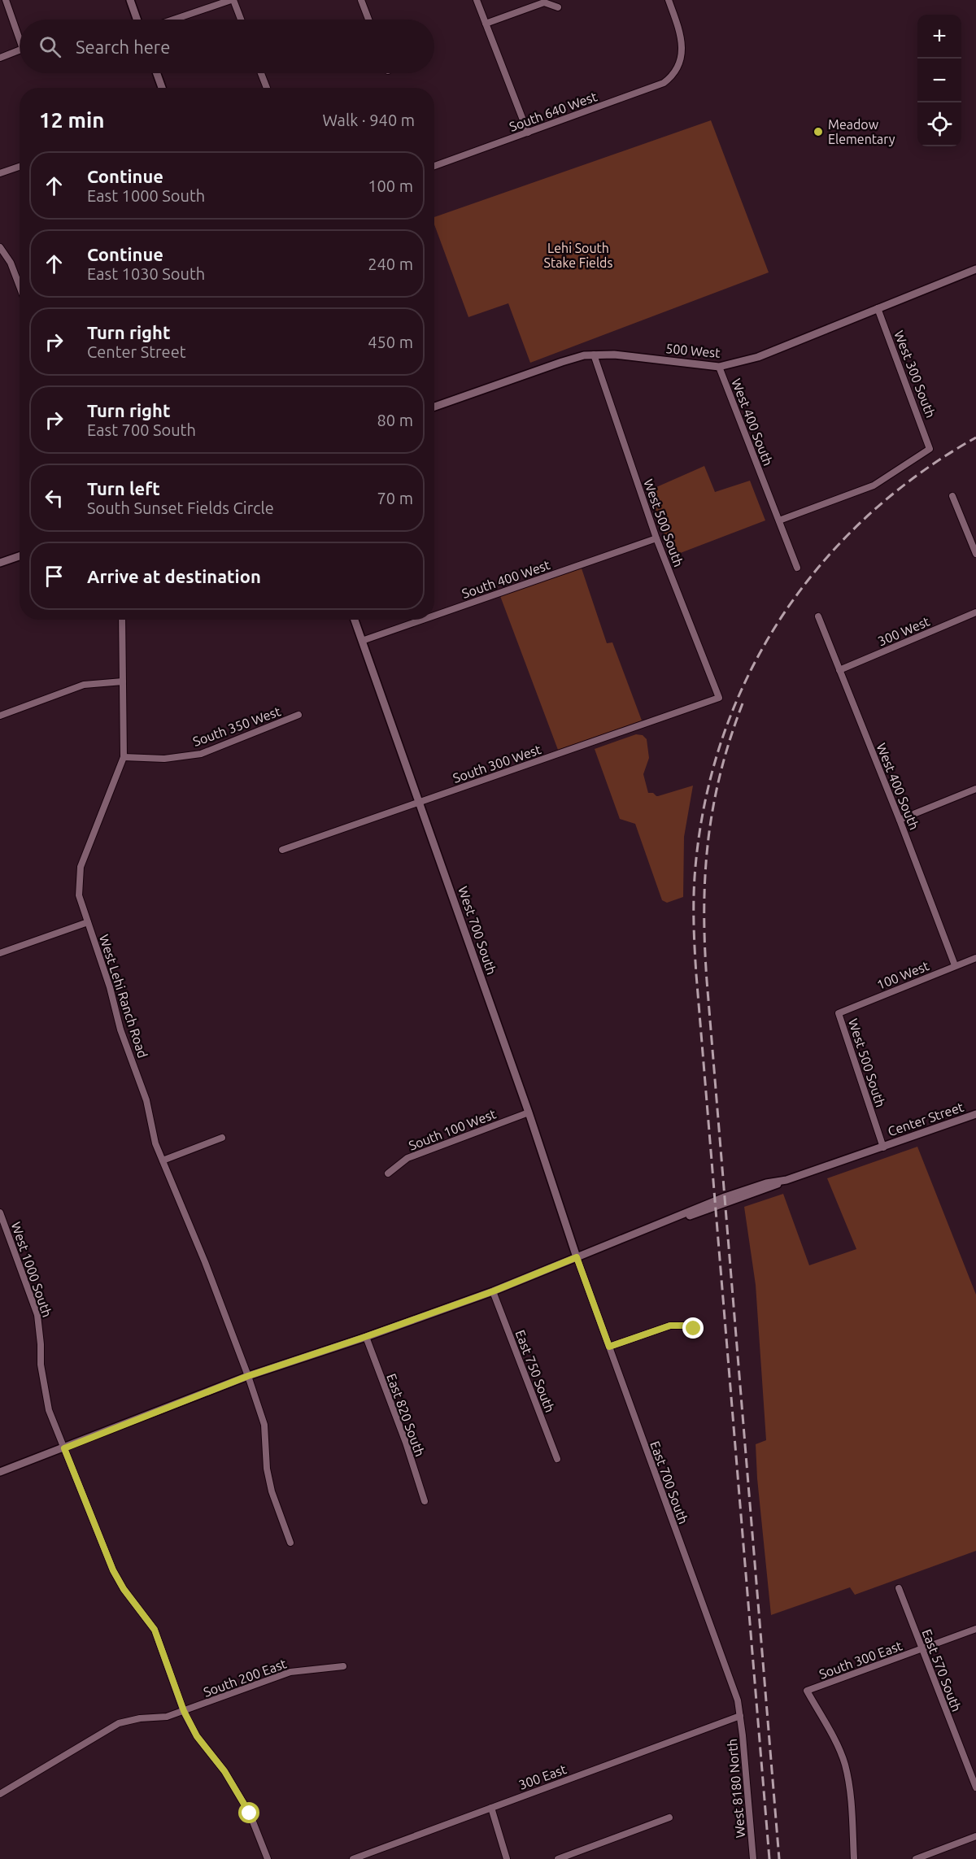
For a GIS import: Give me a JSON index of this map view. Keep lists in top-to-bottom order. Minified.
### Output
{"streets":{"street":["South 640 West","500 West","West 300 South","West 400 South","West 500 South","South 400 West","300 West","South 350 West","South 300 West","West 700 South","100 West","West Lehi Ranch Road","Center Street","South 100 West","West 1000 South","East 750 South","East 820 South","East 700 South","South 300 East","East 570 South","South 200 East","300 East","West 8180 North"]},"crossings":[["500 West","West 300 South"],["500 West","West 400 South"],["500 West","West 500 South"],["West 300 South","West 400 South"],["West 400 South","300 West"],["West 400 South","100 West"],["West 500 South","South 400 West"],["West 500 South","South 300 West"],["West 500 South","100 West"],["West 500 South","Center Street"],["South 400 West","West 700 South"],["South 350 West","West Lehi Ranch Road"],["South 300 West","West 700 South"],["West 700 South","Center Street"],["West 700 South","South 100 West"],["West 700 South","East 700 South"],["Center Street","East 700 South"],["West 1000 South","South 200 East"],["East 700 South","300 East"],["East 700 South","West 8180 North"],["South 300 East","East 570 South"],["300 East","West 8180 North"]],"parks":["Lehi South Stake Fields"],"places":["Meadow Elementary"],"page":{"map_buttons":["+","−"],"search":"Search here","heading":["12 min","Walk · 940 m"],"list":[["Continue","East 1000 South","100 m"],["Continue","East 1030 South","240 m"],["Turn right","Center Street","450 m"],["Turn right","East 700 South","80 m"],["Turn left","South Sunset Fields Circle","70 m"],"Arrive at destination"]}}
